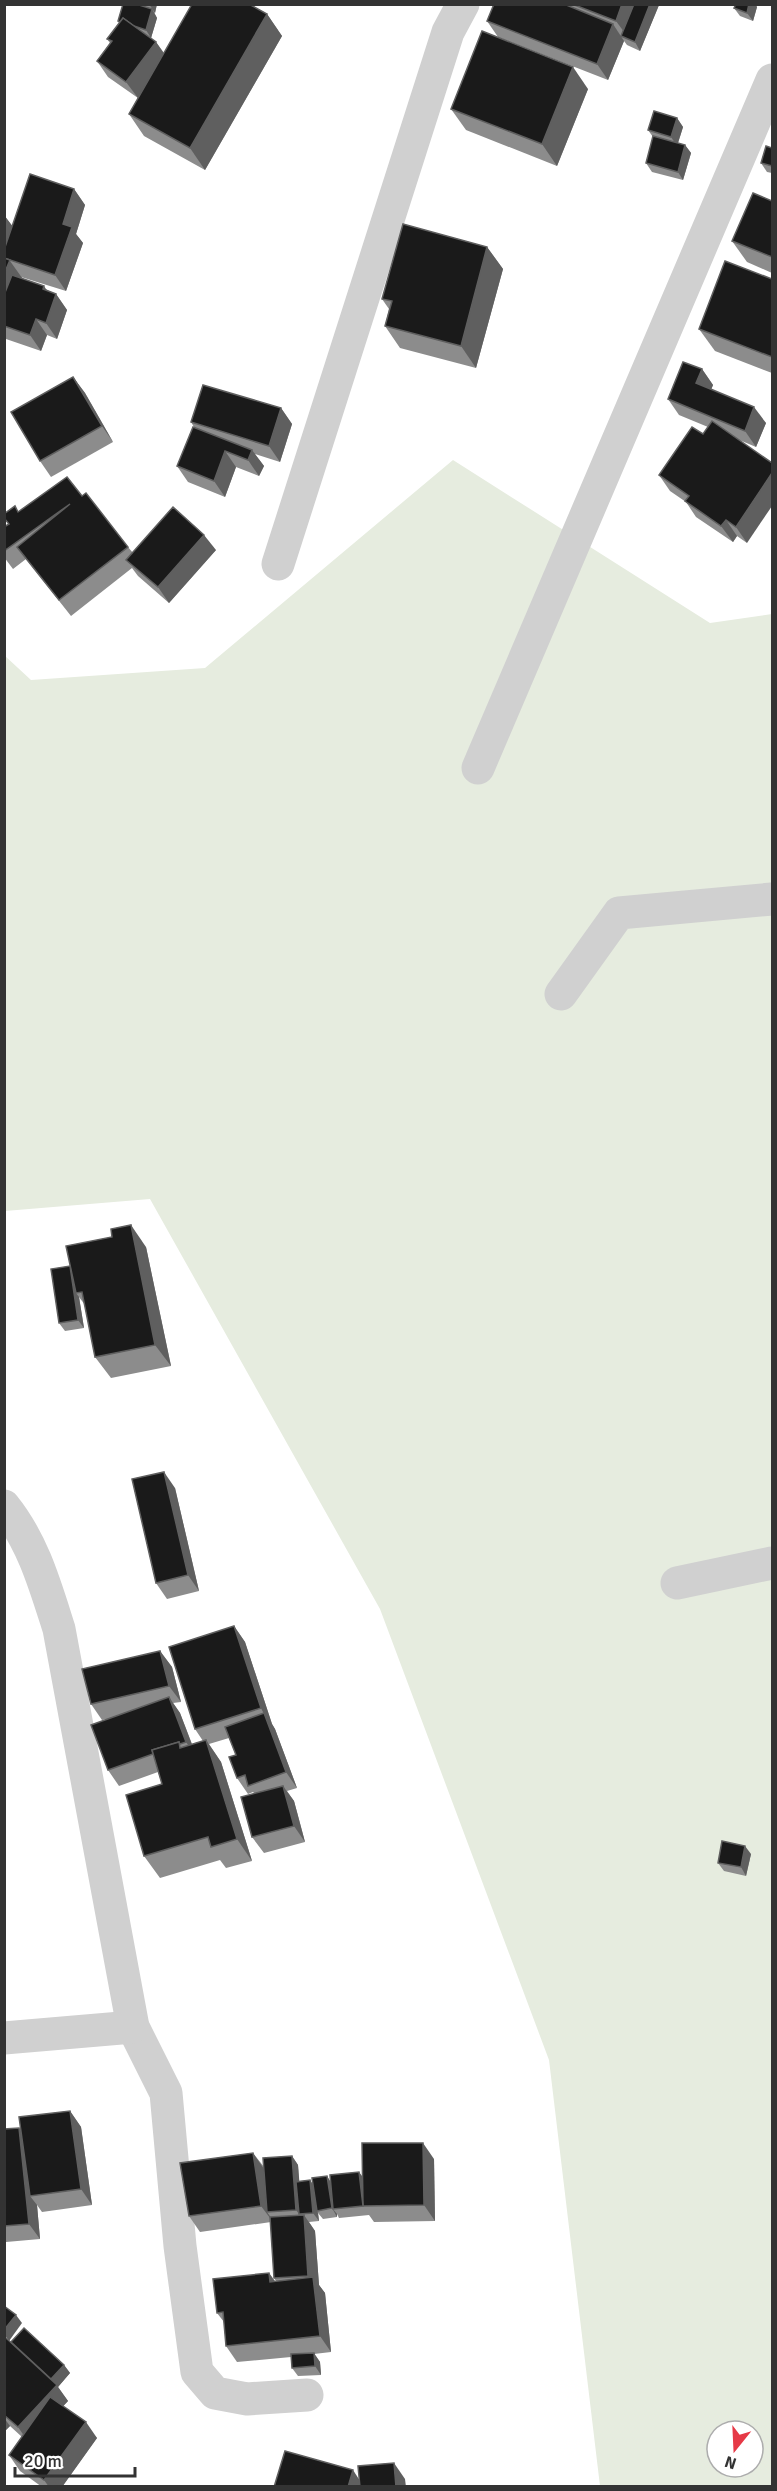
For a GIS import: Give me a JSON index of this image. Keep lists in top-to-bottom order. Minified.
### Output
{"scale_bar":"20 m","north":"bottom"}
